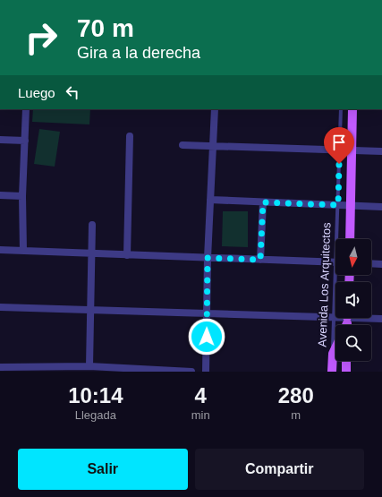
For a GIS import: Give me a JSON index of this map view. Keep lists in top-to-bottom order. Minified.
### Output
{"streets":{"main road":["Avenida Los Arquitectos"]},"north":"bottom","page":{"turn":["70 m","Gira a la derecha"],"then":"Luego","eta":["10:14","Llegada","4","min","280","m"],"buttons":["Salir","Compartir"]}}
